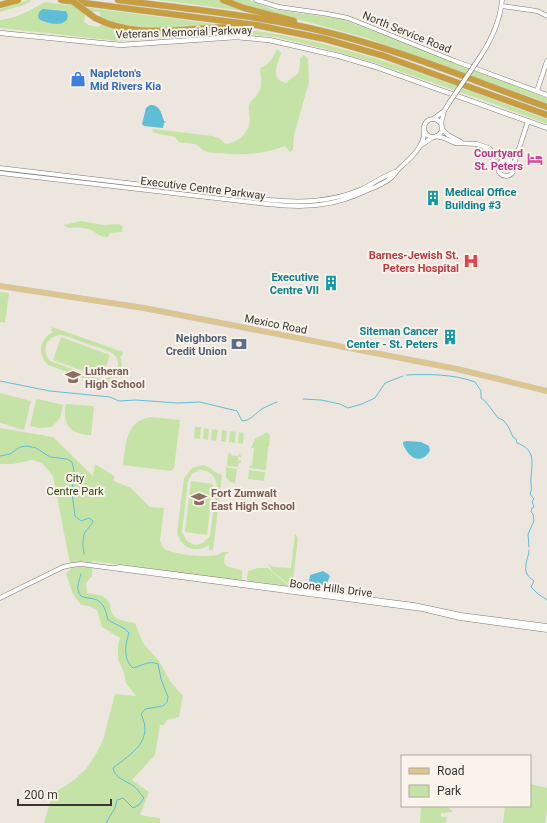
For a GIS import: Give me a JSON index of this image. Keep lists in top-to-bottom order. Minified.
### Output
{"streets":{"main road":["Veterans Memorial Parkway","Mexico Road"],"street":["North Service Road","Executive Centre Parkway","Boone Hills Drive"]},"parks":["City Centre Park"],"places":{"shop":["Napleton's Mid Rivers Kia"],"hotel":["Courtyard St. Peters"],"building":["Medical Office Building #3","Executive Centre VII","Siteman Cancer Center - St. Peters"],"hospital":["Barnes-Jewish St. Peters Hospital"],"bank":["Neighbors Credit Union"],"school or university":["Lutheran High School","Fort Zumwalt East High School"]},"legend":["Road","Park"],"scale_bar":"200 m"}
